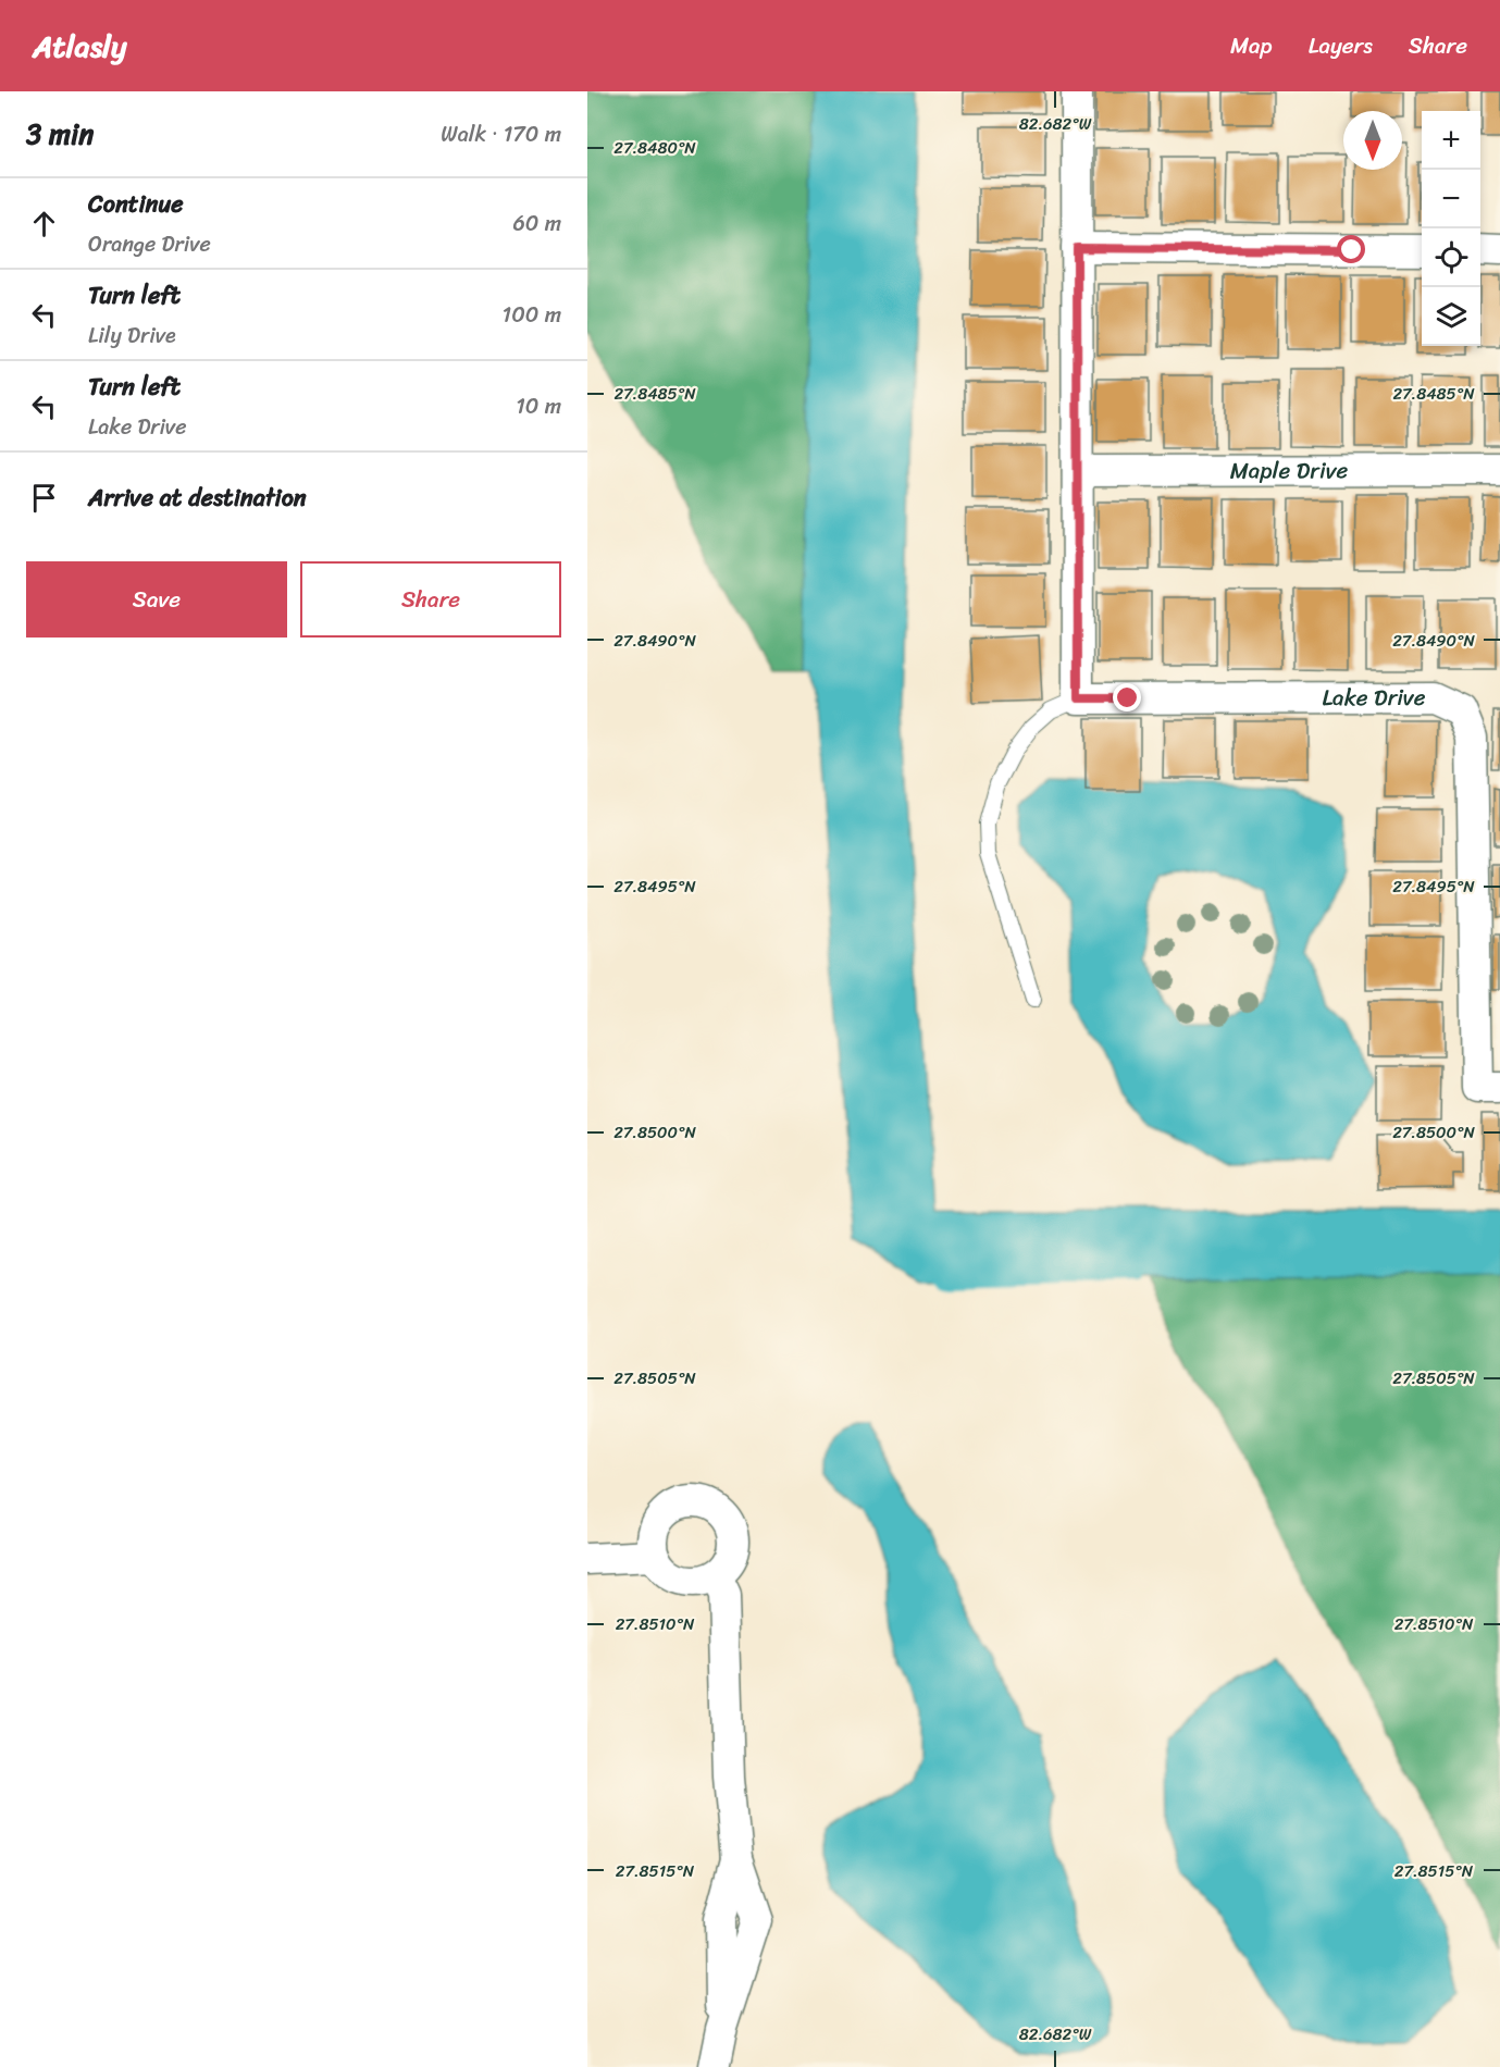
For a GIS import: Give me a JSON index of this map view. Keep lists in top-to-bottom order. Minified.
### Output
{"streets":{"street":["Maple Drive","Lake Drive"]},"north":"bottom","page":{"header":"Atlasly","nav":["Map","Layers","Share"],"heading":["3 min","Walk · 170 m"],"map_buttons":["+","−"],"list":[["Continue","Orange Drive","60 m"],["Turn left","Lily Drive","100 m"],["Turn left","Lake Drive","10 m"],"Arrive at destination"],"buttons":["Save","Share"]},"coordinates":["82.682°W","27.8480°N","27.8485°N","27.8490°N","27.8495°N","27.8500°N","27.8505°N","27.8510°N","27.8515°N"]}
